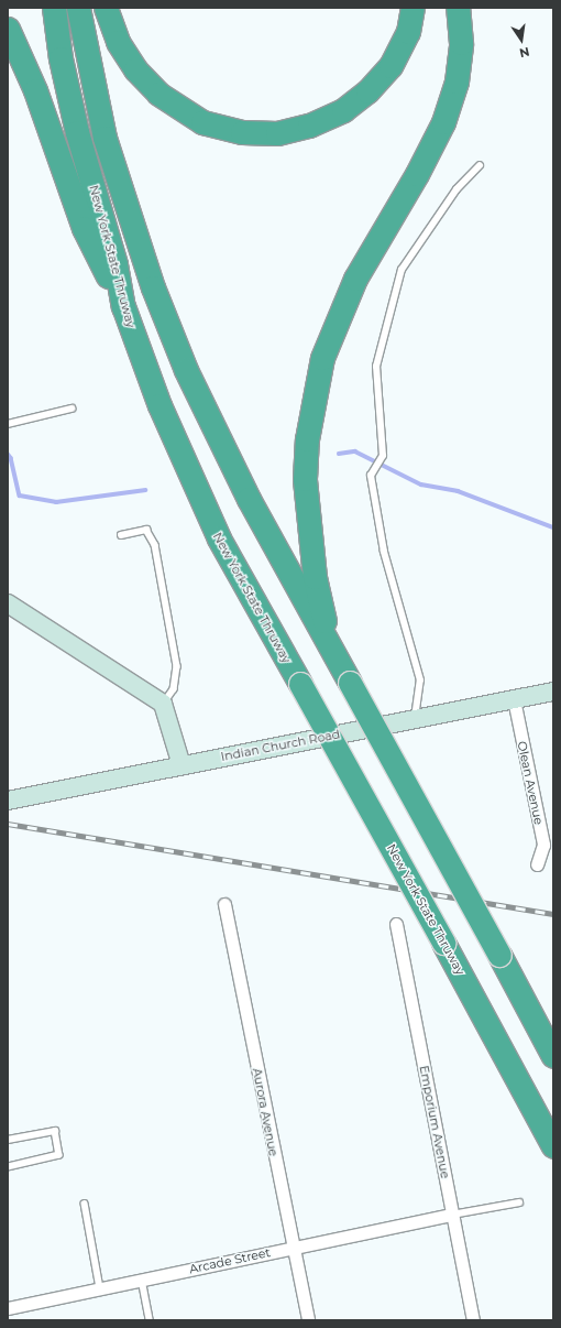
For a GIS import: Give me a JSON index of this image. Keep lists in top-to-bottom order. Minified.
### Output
{"streets":{"highway":["New York State Thruway"],"street":["Indian Church Road","Olean Avenue","Aurora Avenue","Emporium Avenue","Arcade Street"]},"crossings":[["Indian Church Road","Olean Avenue"],["Aurora Avenue","Arcade Street"],["Emporium Avenue","Arcade Street"]],"north":"bottom"}
